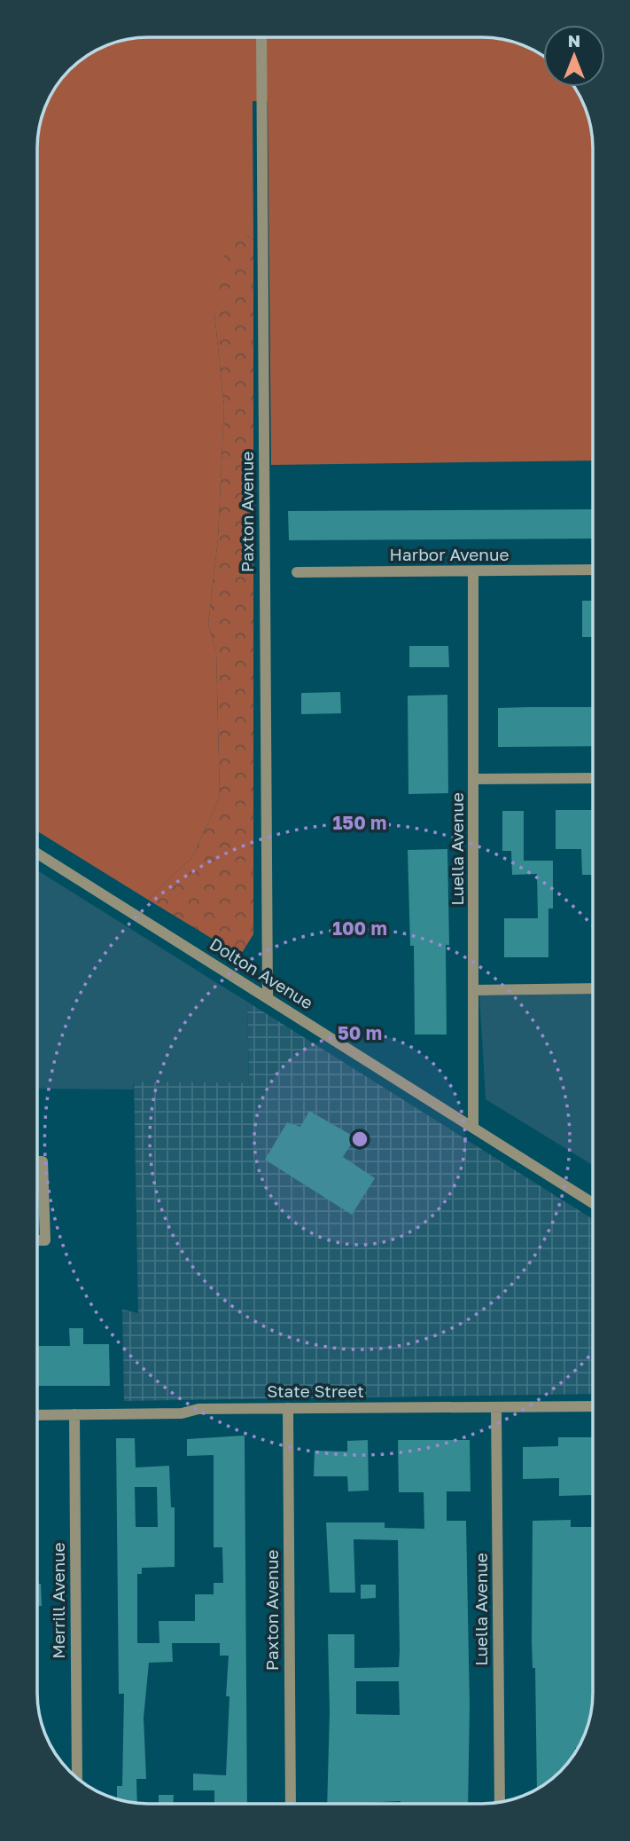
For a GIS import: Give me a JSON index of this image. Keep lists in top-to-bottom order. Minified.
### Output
{"streets":{"street":["Paxton Avenue","Harbor Avenue","Luella Avenue","Dolton Avenue","State Street","Merrill Avenue"]},"crossings":[["Paxton Avenue","Dolton Avenue"],["Paxton Avenue","State Street"],["Harbor Avenue","Luella Avenue"],["Luella Avenue","Dolton Avenue"],["Luella Avenue","State Street"],["State Street","Merrill Avenue"]],"north":"top","rings":["150 m","100 m","50 m"]}
